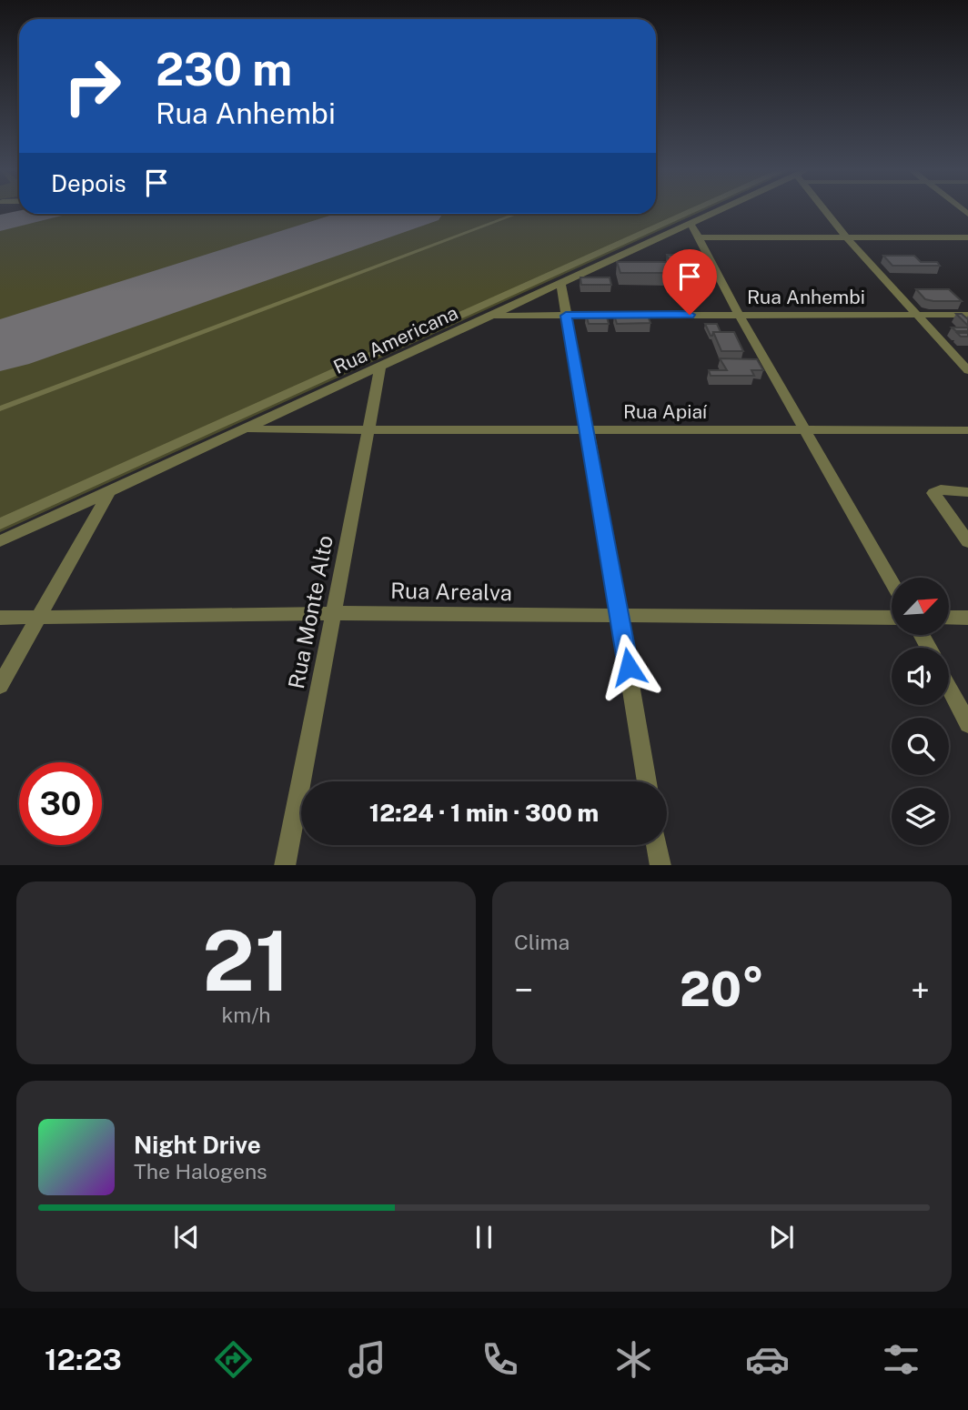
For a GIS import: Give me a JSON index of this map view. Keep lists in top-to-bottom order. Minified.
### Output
{"streets":{"street":["Rua Anhembi","Rua Americana","Rua Apiaí","Rua Arealva","Rua Monte Alto"]},"crossings":[["Rua Anhembi","Rua Americana"],["Rua Americana","Rua Apiaí"],["Rua Americana","Rua Monte Alto"],["Rua Apiaí","Rua Monte Alto"],["Rua Arealva","Rua Monte Alto"]],"north":"top right","page":{"turn":["230 m","Rua Anhembi"],"then":"Depois","limit":"30","trip":"12:24 · 1 min · 300 m","tile":[["21","km/h"],"Clima"],"heat":["−","20°","+"],"song":["Night Drive","The Halogens"],"tabs":"12:23"}}
